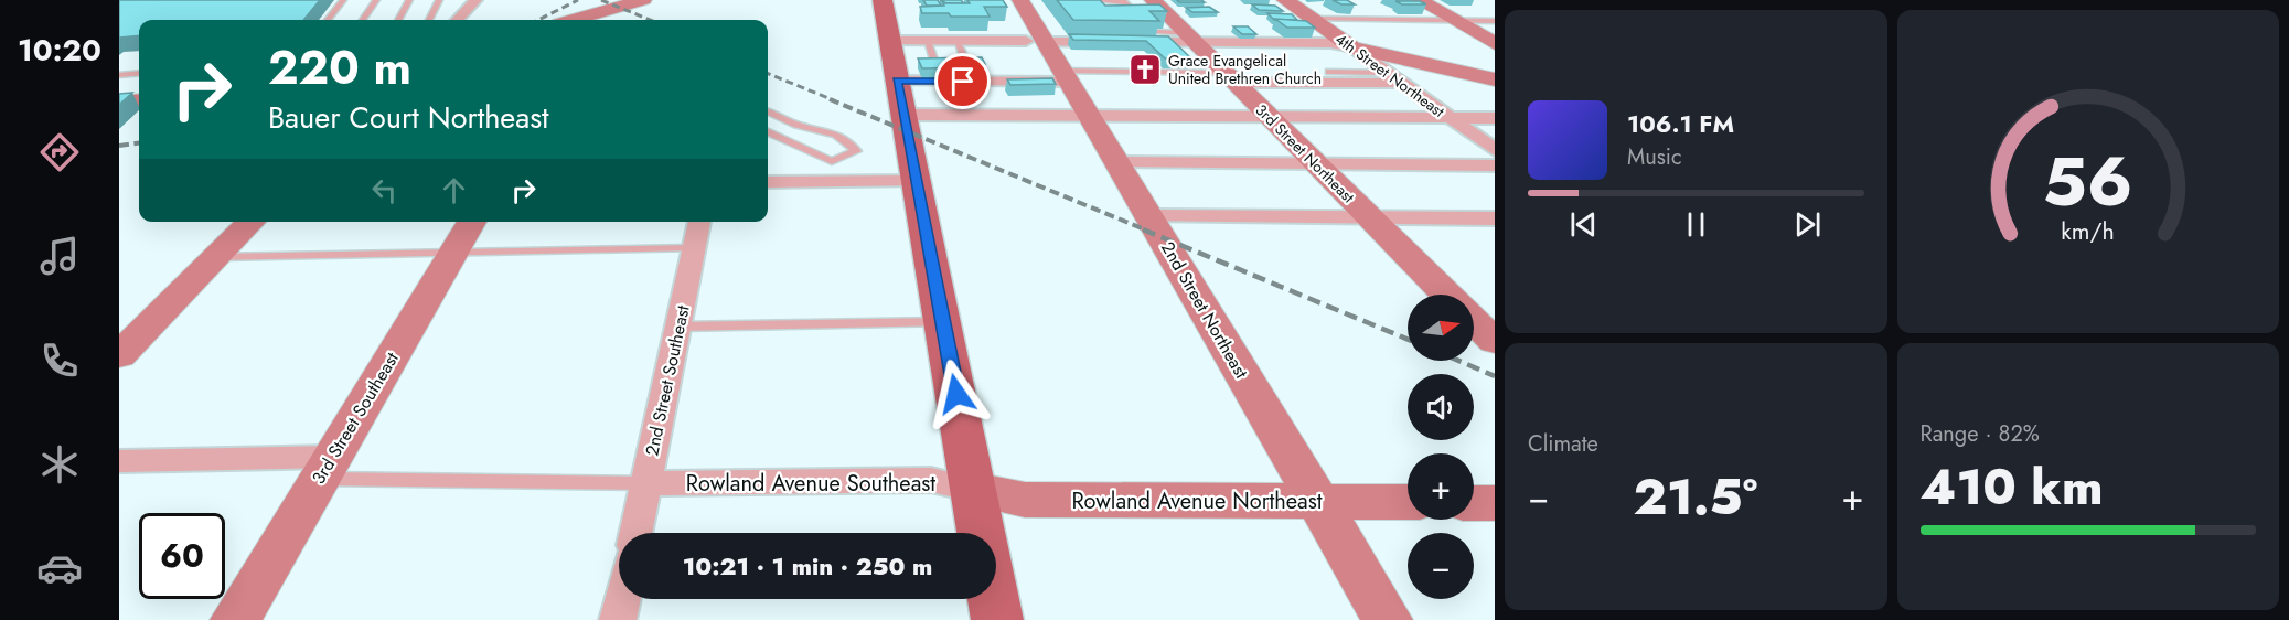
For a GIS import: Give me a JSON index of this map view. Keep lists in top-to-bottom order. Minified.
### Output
{"streets":{"street":["4th Street Northeast","3rd Street Northeast","2nd Street Northeast","2nd Street Southeast","3rd Street Southeast","Rowland Avenue Southeast","Rowland Avenue Northeast"]},"crossings":[["2nd Street Northeast","Rowland Avenue Northeast"],["2nd Street Southeast","Rowland Avenue Southeast"],["Rowland Avenue Southeast","Rowland Avenue Northeast"]],"places":{"church":["Grace Evangelical United Brethren Church"]},"north":"right","page":{"tabs":"10:20","turn":["220 m","Bauer Court Northeast"],"song":["106.1 FM","Music"],"map_buttons":["+","−"],"tile":["Climate",["Range · 82%","410 km"]],"heat":["−","21.5°","+"],"limit":"60","trip":"10:21 · 1 min · 250 m","gauge":["56","km/h"]}}
